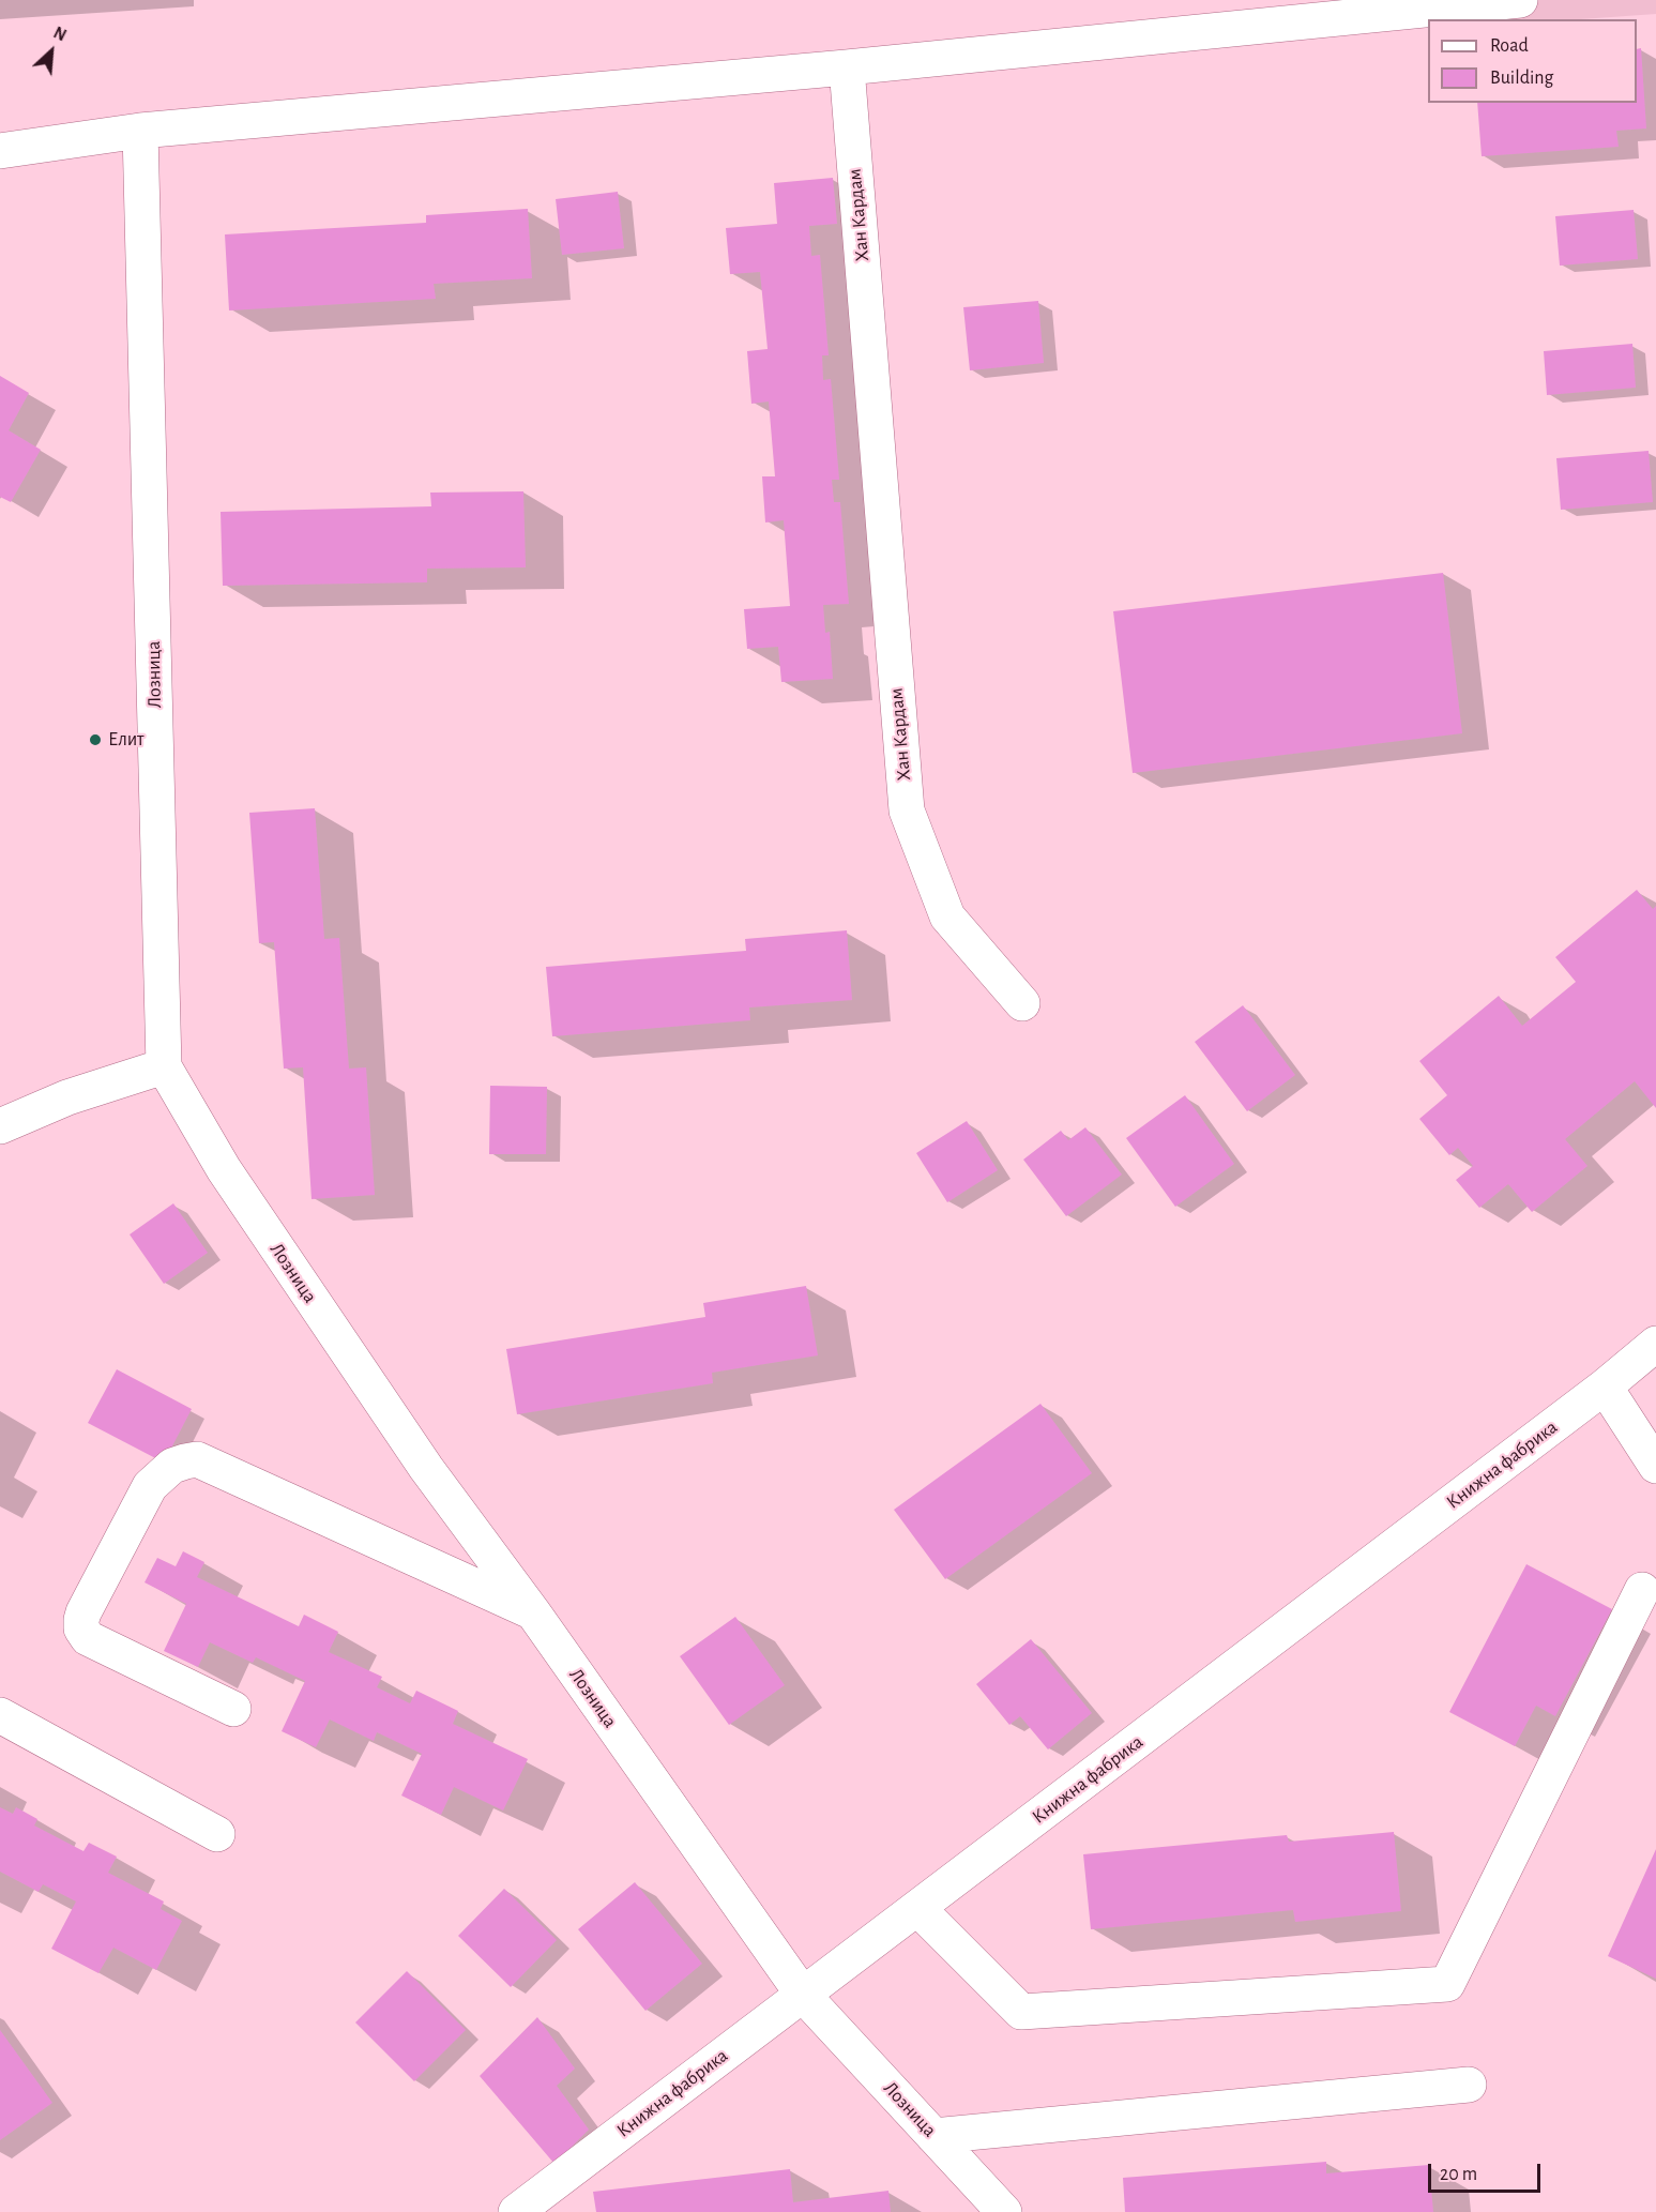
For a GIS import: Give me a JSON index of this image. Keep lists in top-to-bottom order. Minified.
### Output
{"streets":{"street":["Хан Кардам","Лозница","Книжна фабрика"]},"crossings":[["Лозница","Книжна фабрика"]],"places":["Елит"],"legend":["Road","Building"],"scale_bar":"20 m","north":"top right"}
